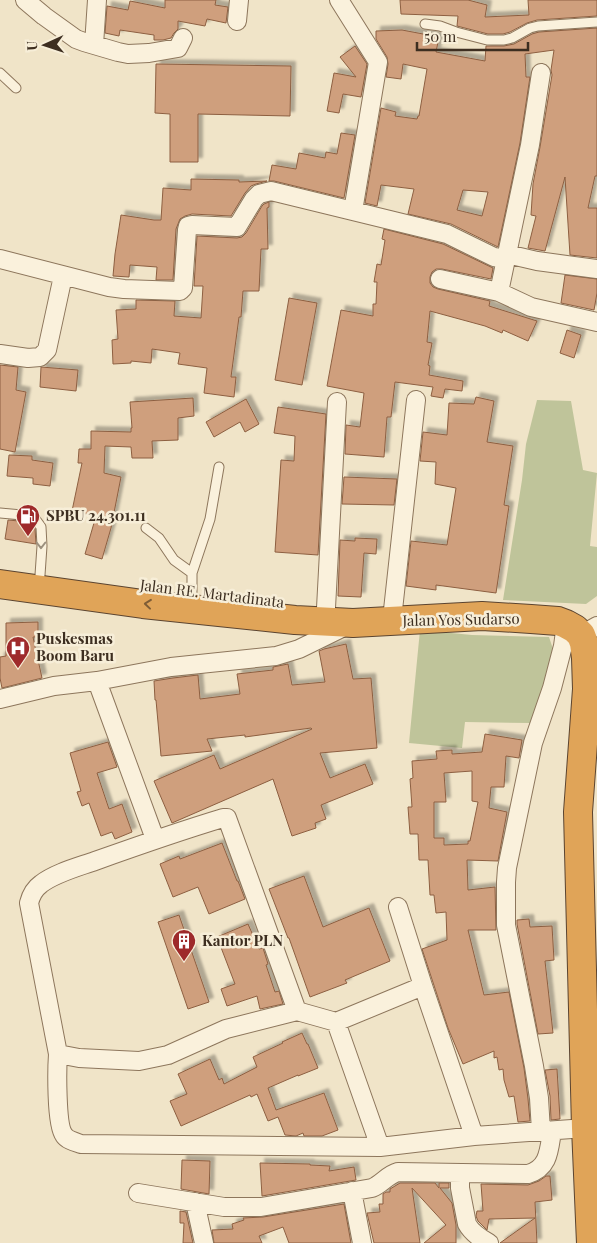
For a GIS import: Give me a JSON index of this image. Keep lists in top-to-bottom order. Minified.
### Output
{"streets":{"highway":["Jalan RE. Martadinata","Jalan Yos Sudarso"]},"crossings":[["Jalan RE. Martadinata","Jalan Yos Sudarso"]],"places":{"fuel station":["SPBU 24.301.11"],"hospital":["Puskesmas Boom Baru"],"building":["Kantor PLN"]},"scale_bar":"50 m","north":"left"}
